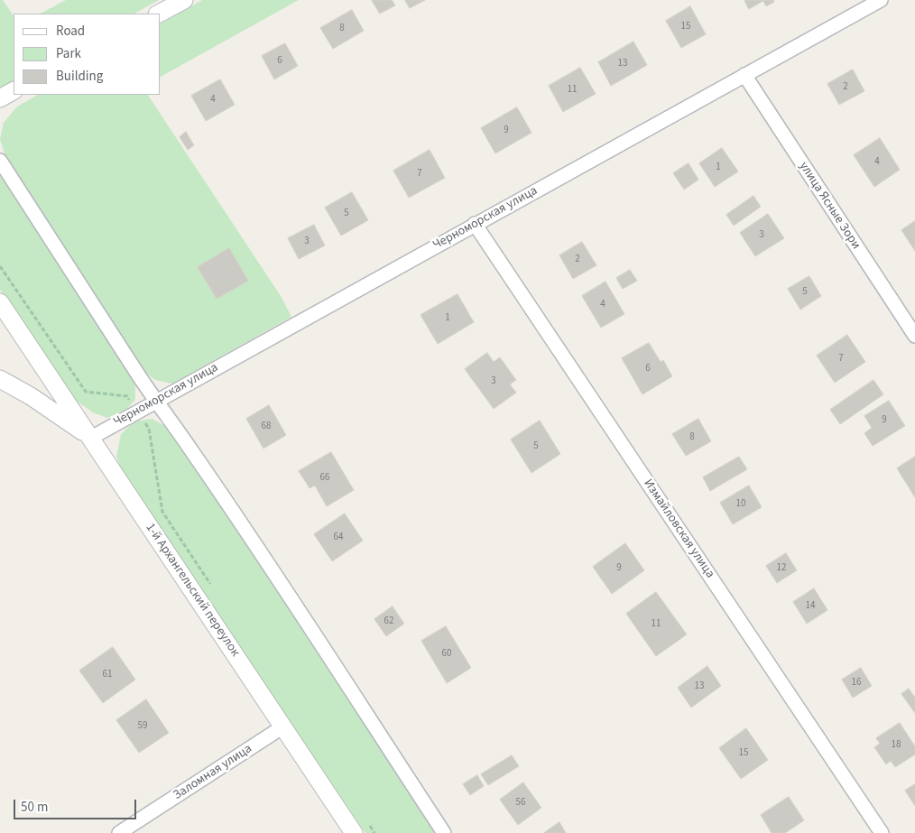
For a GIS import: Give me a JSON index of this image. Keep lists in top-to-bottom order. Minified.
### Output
{"streets":{"street":["улица Ясные Зори","Черноморская улица","Измайловская улица","1-й Архангельский переулок","Заломная улица"]},"crossings":[["улица Ясные Зори","Черноморская улица"],["Черноморская улица","Измайловская улица"],["Черноморская улица","1-й Архангельский переулок"],["1-й Архангельский переулок","Заломная улица"]],"house_numbers":["15","8","6","13","2","11","4","9","4","1","7","5","3","3","2","5","4","1","7","6","3","9","68","8","5","66","10","64","9","12","14","62","11","60","61","16","13","59","18","15","56"],"legend":["Road","Park","Building"],"scale_bar":"50 m"}
